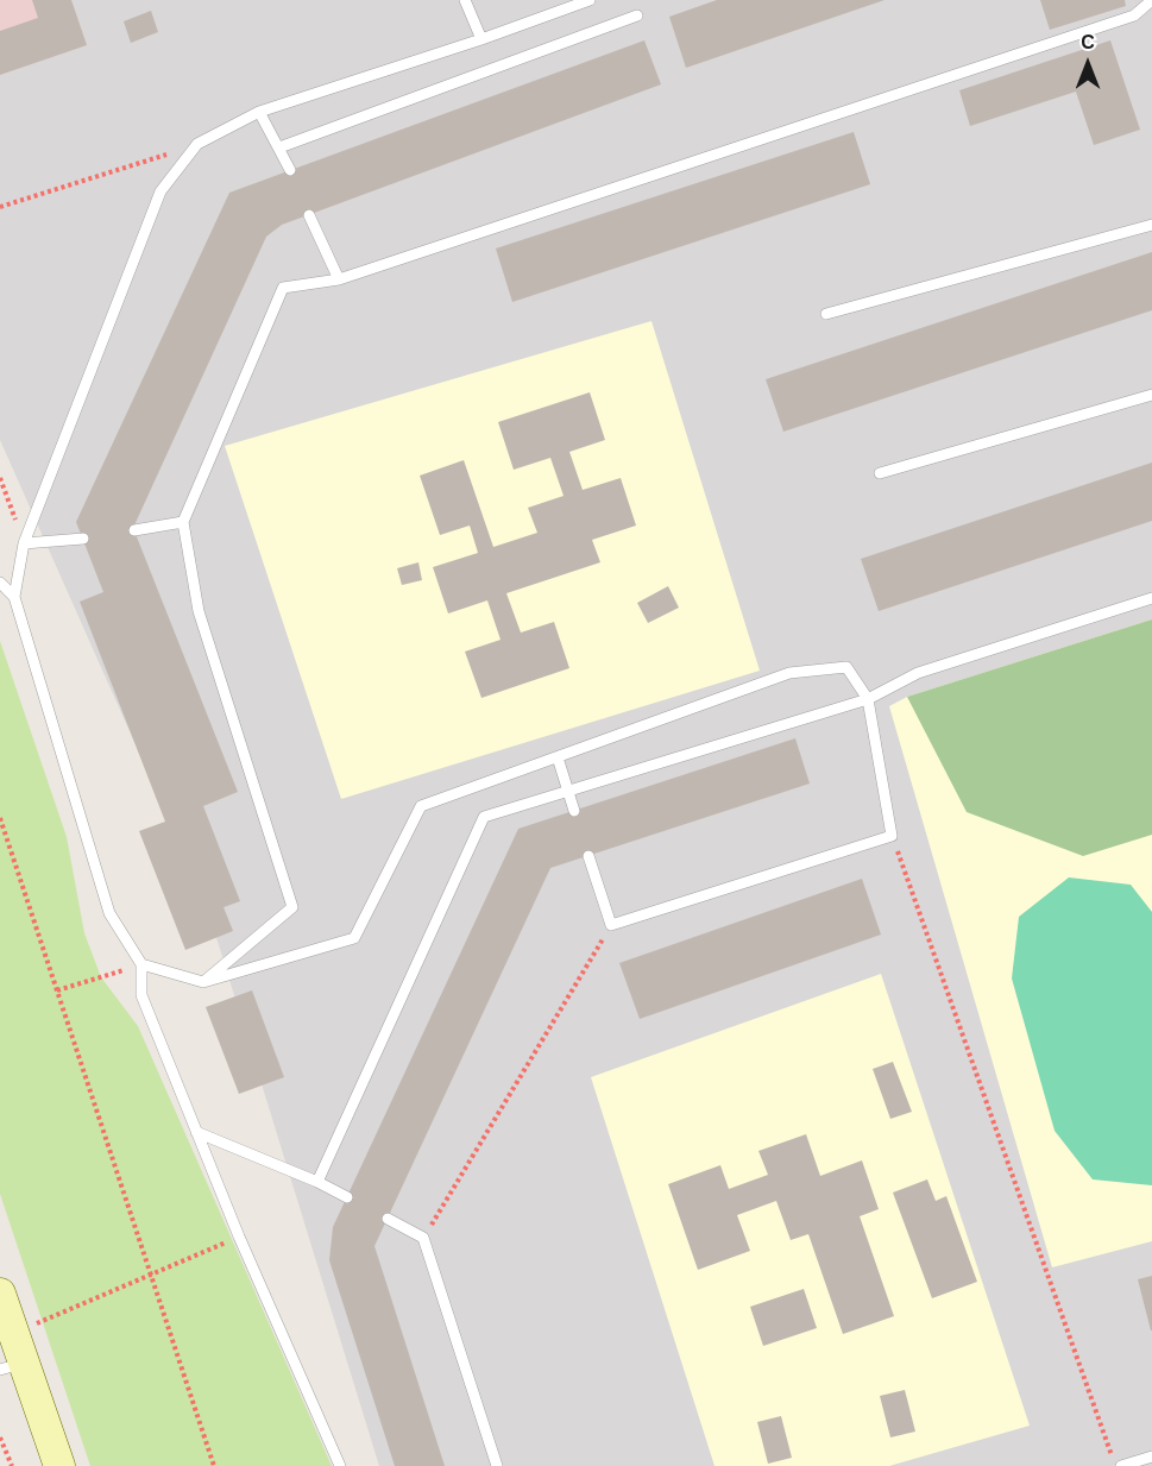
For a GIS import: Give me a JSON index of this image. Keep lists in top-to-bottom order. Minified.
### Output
{"north":"top"}
